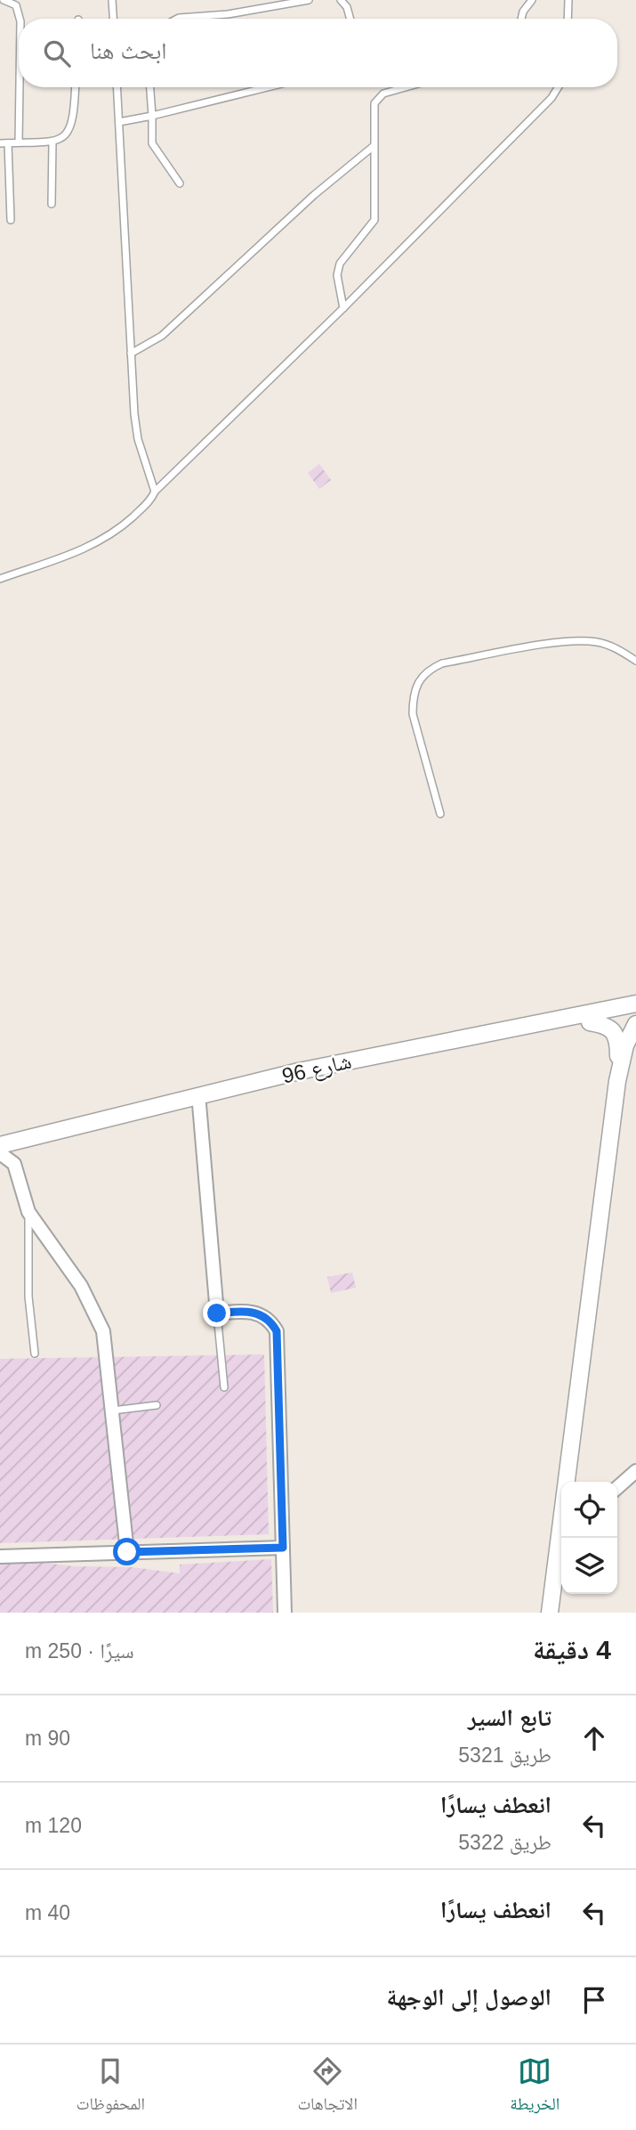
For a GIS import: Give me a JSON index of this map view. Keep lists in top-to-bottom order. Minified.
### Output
{"streets":{"street":["شارع 96"]},"page":{"search":"ابحث هنا","heading":["4 دقيقة","سيرًا · 250 m"],"list":[["تابع السير","طريق 5321","90 m"],["انعطف يسارًا","طريق 5322","120 m"],["انعطف يسارًا","40 m"],"الوصول إلى الوجهة"],"nav":["الخريطة","الاتجاهات","المحفوظات"]}}
